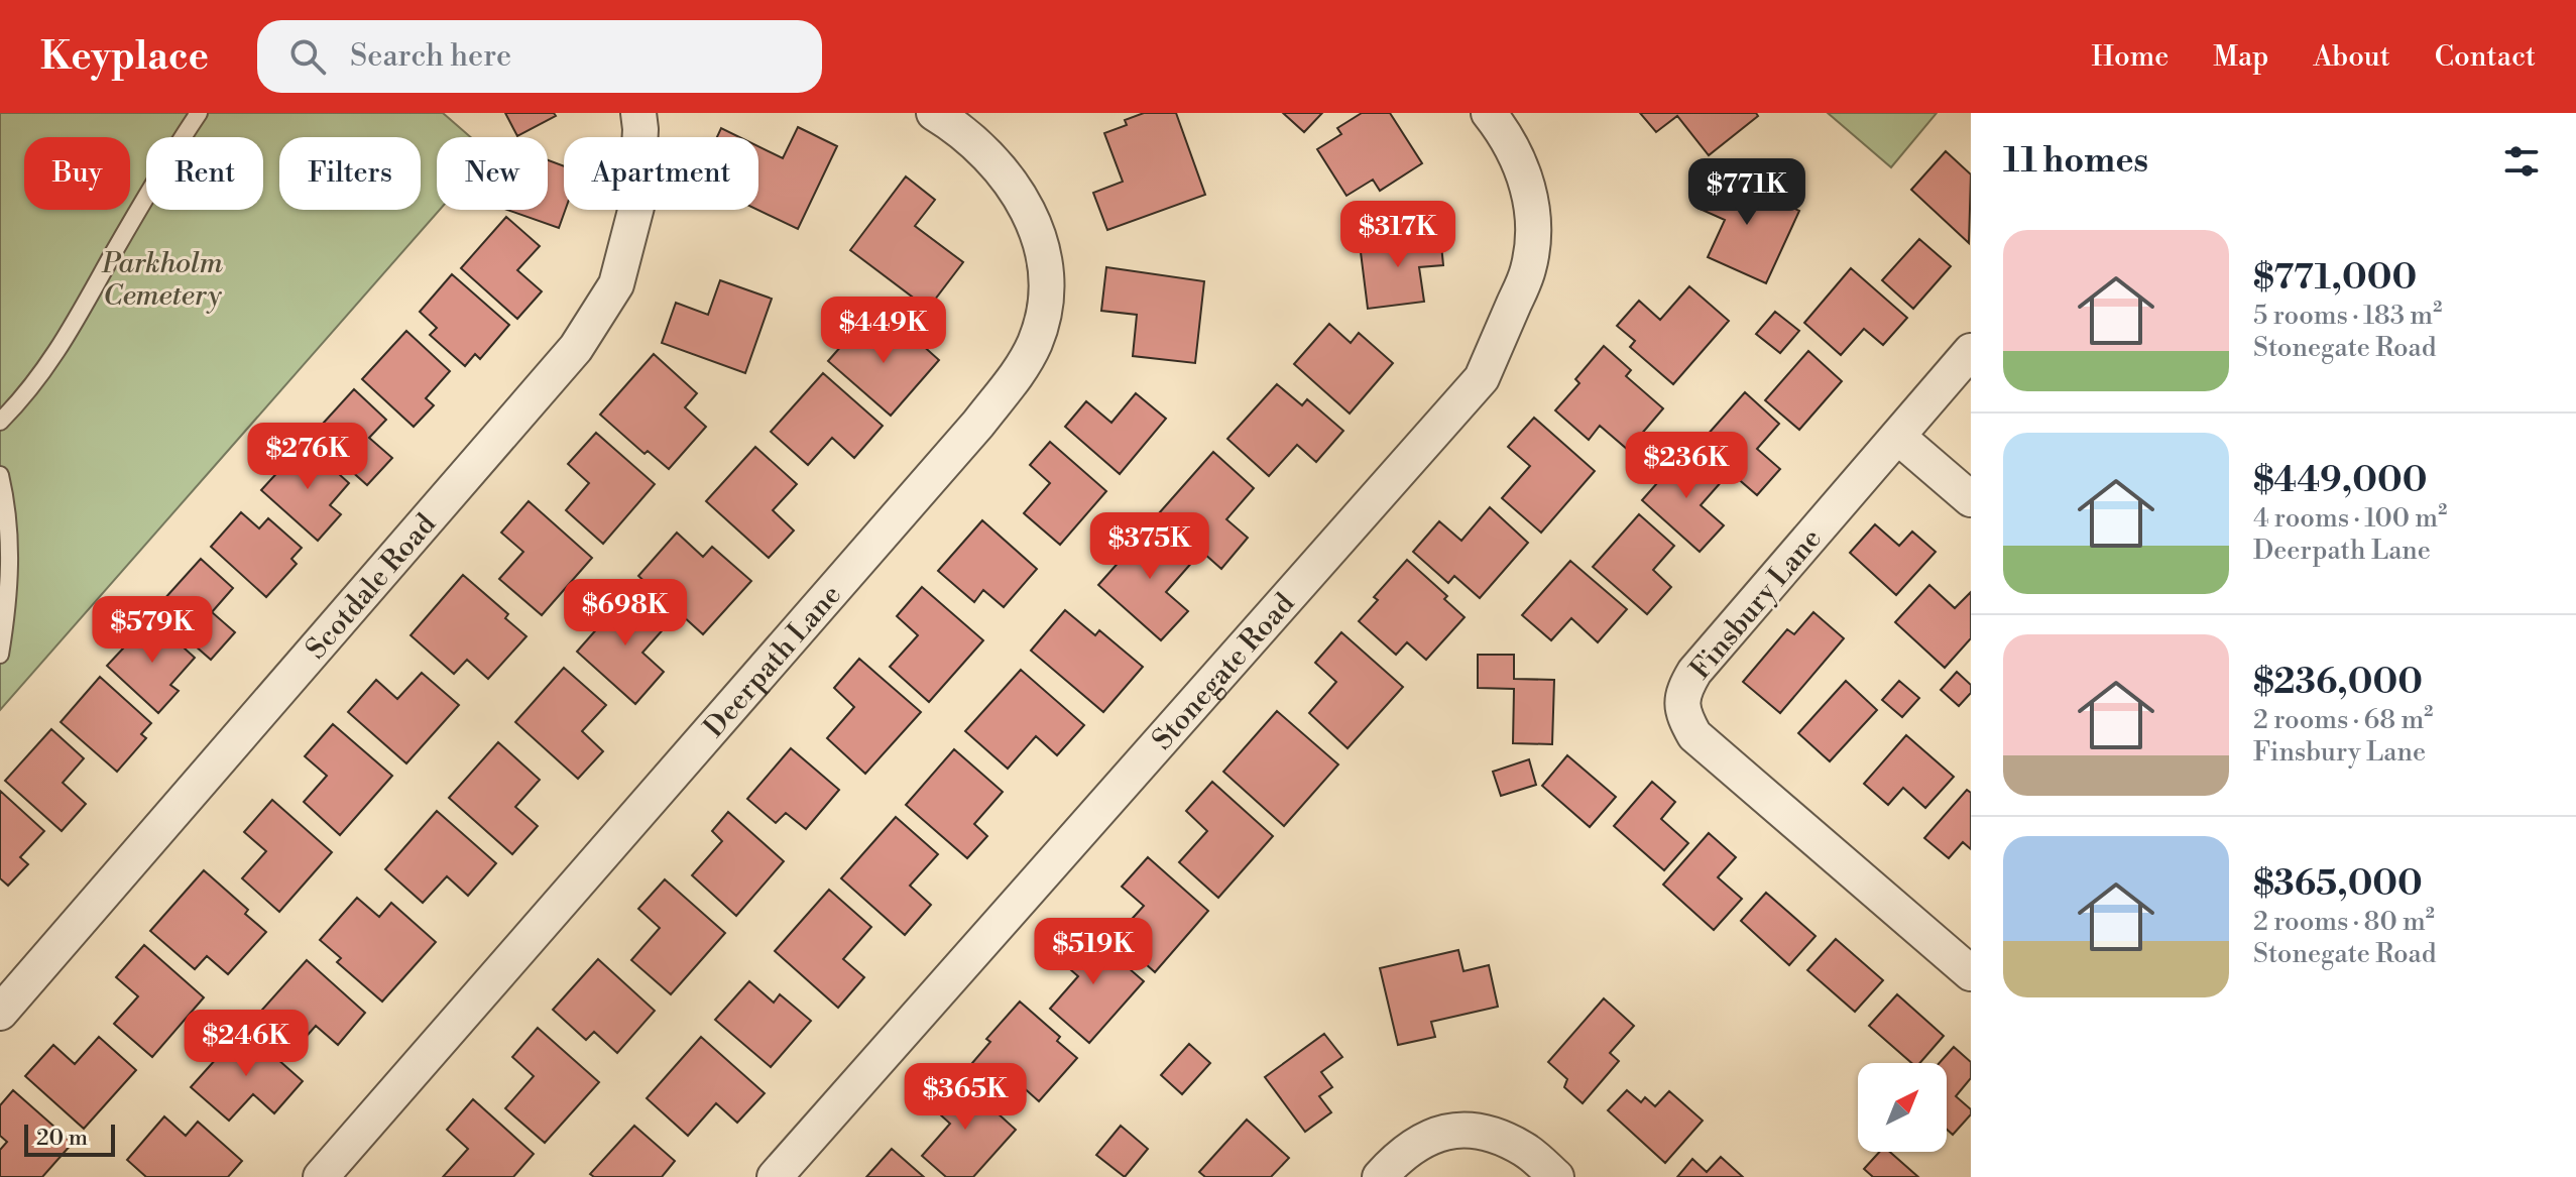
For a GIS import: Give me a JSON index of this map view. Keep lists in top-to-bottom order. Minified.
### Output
{"streets":{"street":["Scotdale Road","Finsbury Lane","Deerpath Lane","Stonegate Road"]},"parks":["Parkholm Cemetery"],"scale_bar":"20 m","north":"top right","page":{"header":"Keyplace","search":"Search here","nav":["Home","Map","About","Contact"],"heading":"11 homes","chip":["Buy","Rent","Filters","New","Apartment"],"price":["$771K","$317K","$449K","$276K","$236K","$375K","$698K","$579K","$519K","$246K","$365K"],"list":[{"name":"$771,000","note":"5 rooms · 183 m² · Stonegate Road"},{"name":"$449,000","note":"4 rooms · 100 m² · Deerpath Lane"},{"name":"$236,000","note":"2 rooms · 68 m² · Finsbury Lane"},{"name":"$365,000","note":"2 rooms · 80 m² · Stonegate Road"}],"scale":"20 m"}}
